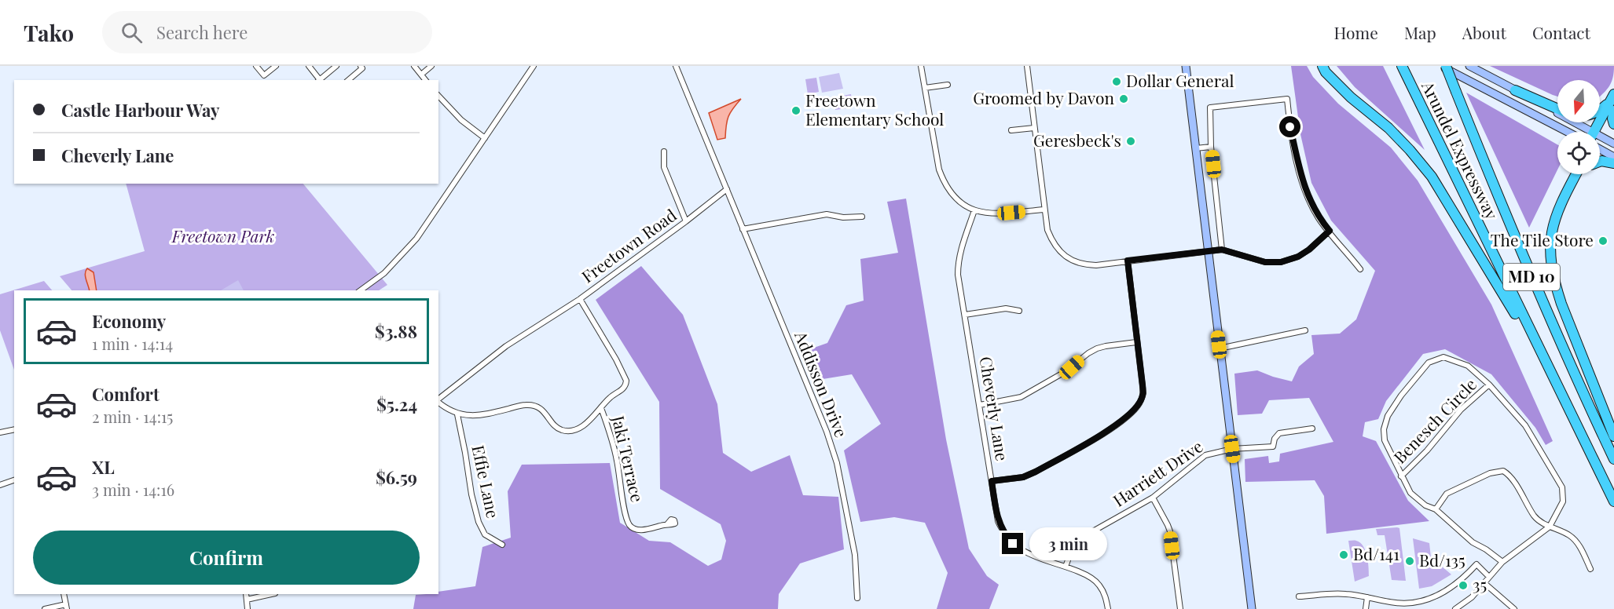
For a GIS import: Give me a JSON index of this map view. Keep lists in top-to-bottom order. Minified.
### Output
{"streets":{"highway":["Arundel Expressway","MD 10"],"street":["Freetown Road","Addisson Drive","Cheverly Lane","Benesch Circle","Jaki Terrace","Harriett Drive","Effie Lane"]},"crossings":[["Freetown Road","Addisson Drive"],["Freetown Road","Jaki Terrace"],["Cheverly Lane","Harriett Drive"]],"parks":["Freetown Park"],"places":["Dollar General","Groomed by Davon","Freetown Elementary School","Geresbeck's","The Tile Store","Bd/141","Bd/135","35"],"north":"bottom","page":{"header":"Tako","search":"Search here","nav":["Home","Map","About","Contact"],"banner":["Castle Harbour Way","Cheverly Lane"],"list":[{"name":"Economy","note":"1 min · 14:14","value":"$3.88"},{"name":"Comfort","note":"2 min · 14:15","value":"$5.24"},{"name":"XL","note":"3 min · 14:16","value":"$6.59"}],"buttons":"Confirm","bubble":"3 min"}}
